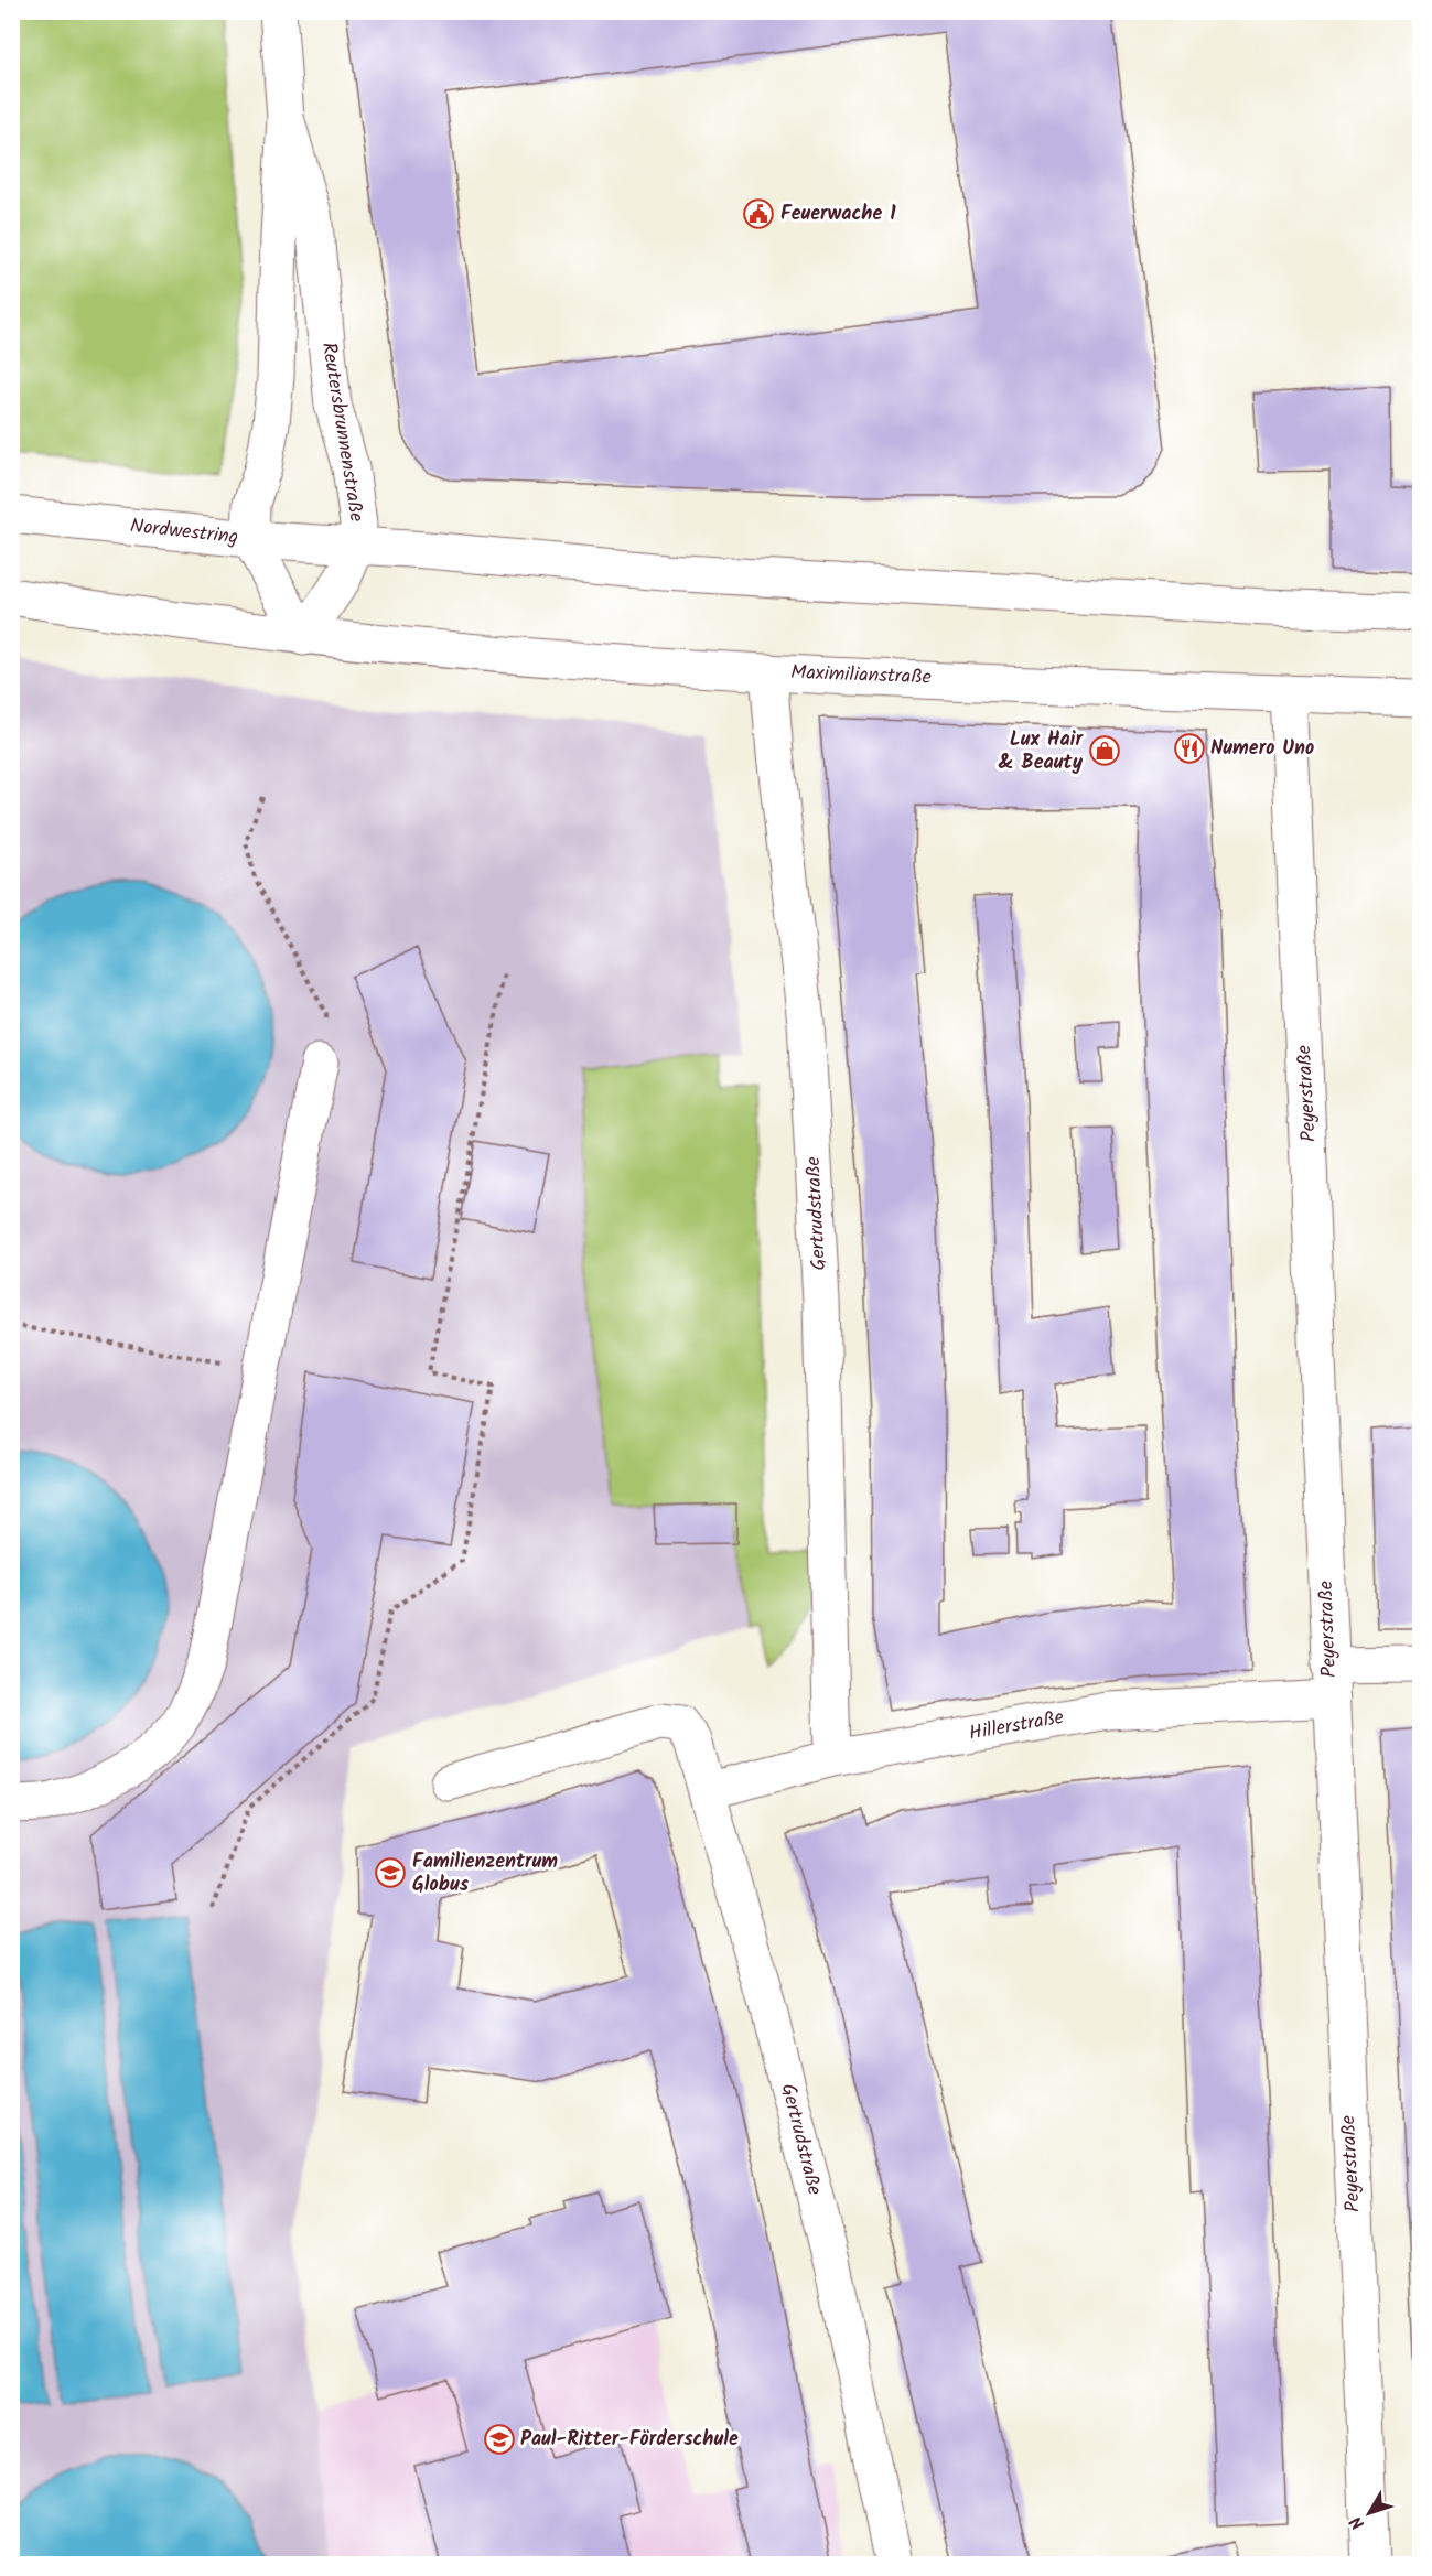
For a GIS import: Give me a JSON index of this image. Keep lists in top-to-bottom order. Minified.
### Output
{"streets":{"street":["Reutersbrunnenstraße","Nordwestring","Maximilianstraße","Peyerstraße","Gertrudstraße","Hillerstraße"]},"crossings":[["Reutersbrunnenstraße","Nordwestring"],["Reutersbrunnenstraße","Maximilianstraße"],["Maximilianstraße","Peyerstraße"],["Maximilianstraße","Gertrudstraße"],["Peyerstraße","Hillerstraße"],["Gertrudstraße","Hillerstraße"]],"places":{"public building":["Feuerwache 1"],"restaurant":["Numero Uno"],"shop":["Lux Hair & Beauty"],"school or university":["Familienzentrum Globus","Paul-Ritter-Förderschule"]},"north":"bottom left"}
